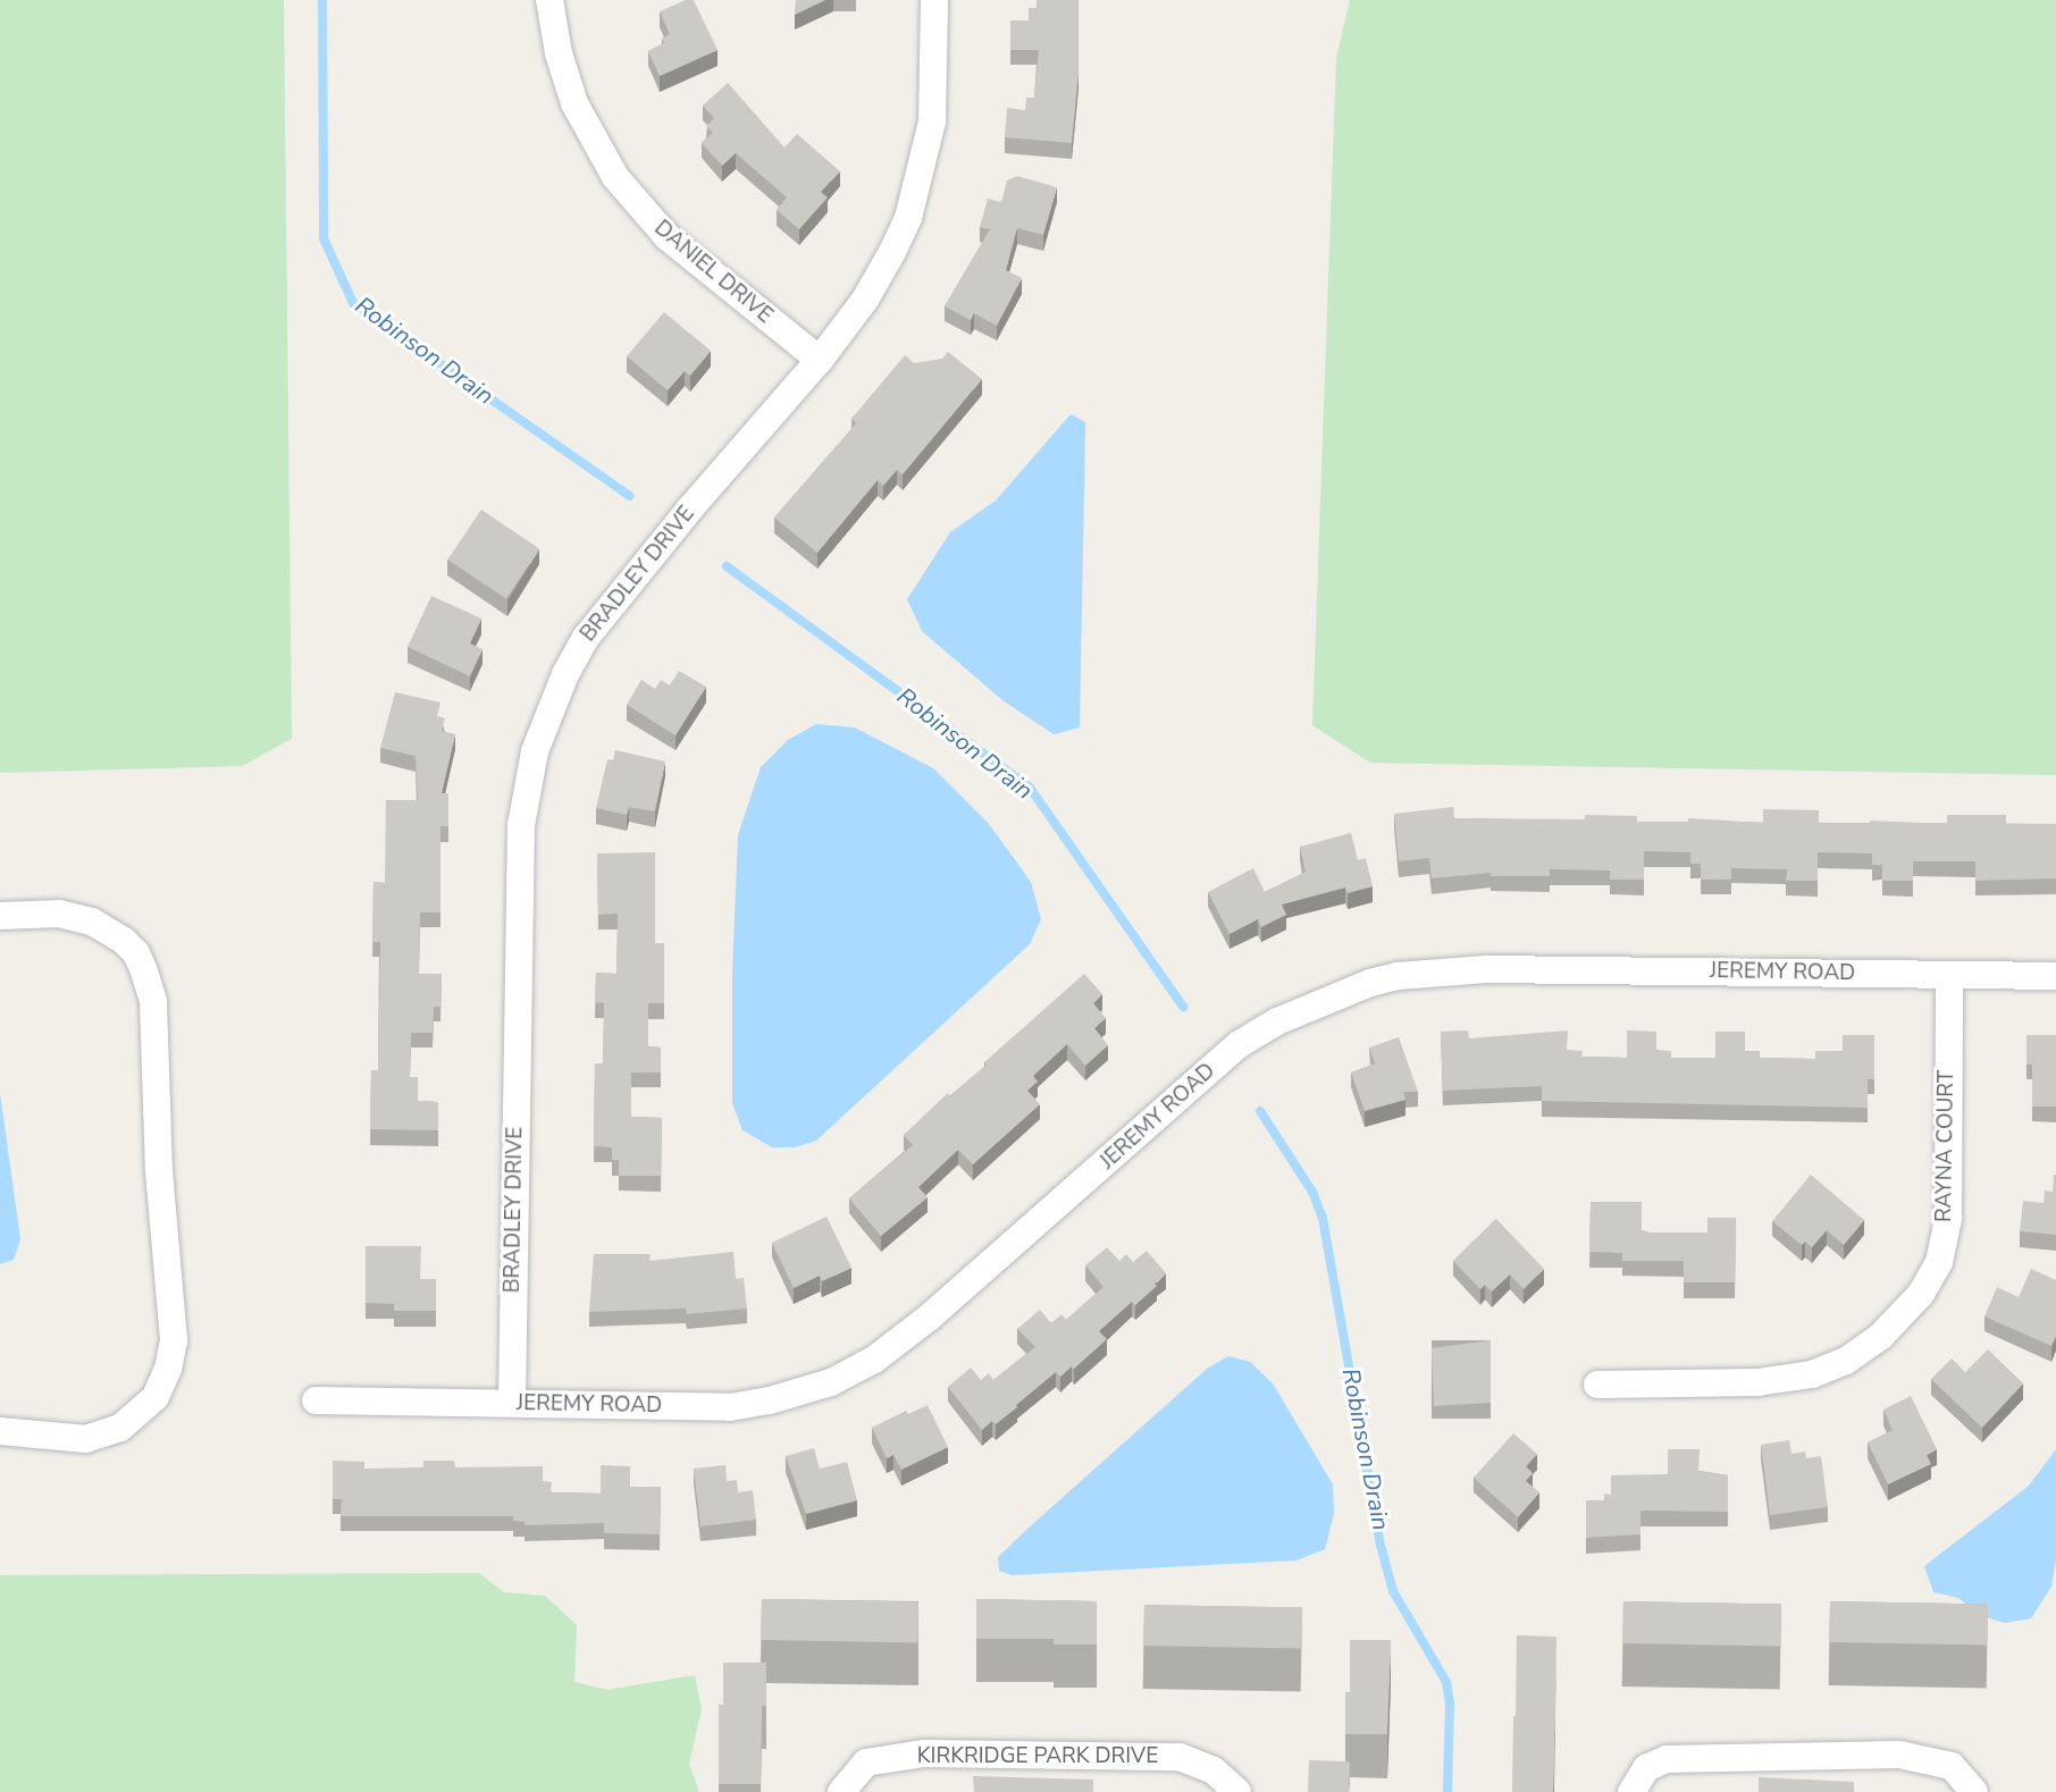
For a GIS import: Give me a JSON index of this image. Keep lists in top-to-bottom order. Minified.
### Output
{"streets":{"street":["DANIEL DRIVE","BRADLEY DRIVE","JEREMY ROAD","RAYNA COURT","KIRKRIDGE PARK DRIVE"]},"crossings":[["DANIEL DRIVE","BRADLEY DRIVE"],["BRADLEY DRIVE","JEREMY ROAD"],["JEREMY ROAD","RAYNA COURT"]],"water":["Robinson Drain"]}
